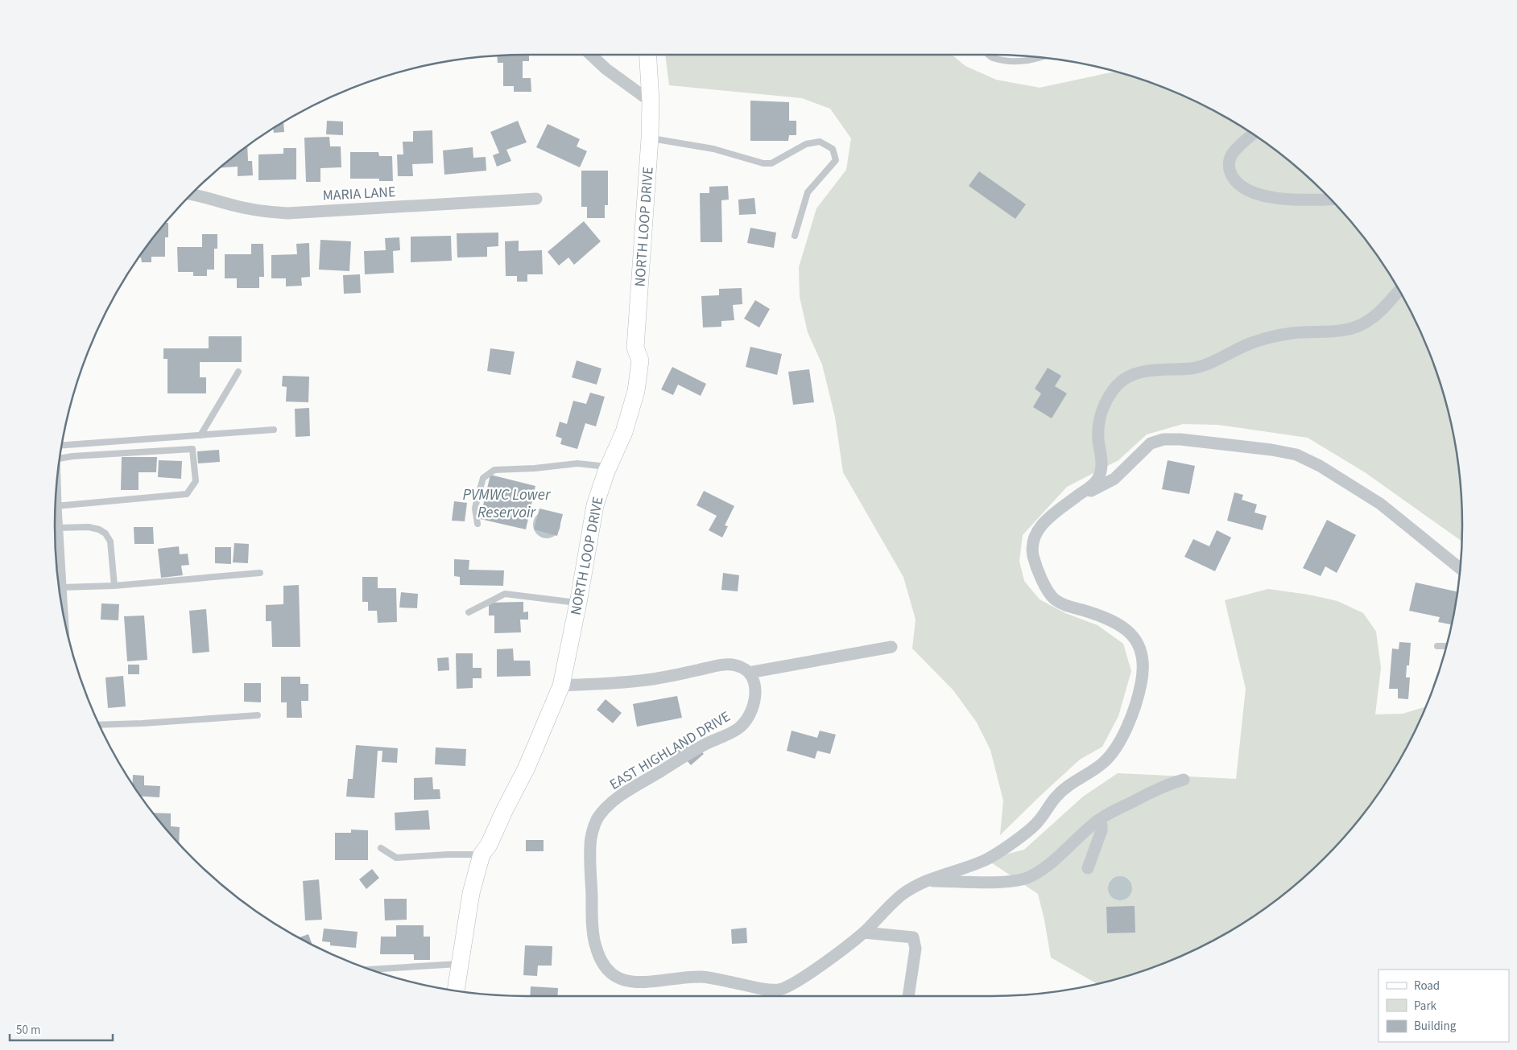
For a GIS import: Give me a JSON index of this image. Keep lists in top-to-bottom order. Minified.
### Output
{"streets":{"street":["MARIA LANE","NORTH LOOP DRIVE","EAST HIGHLAND DRIVE"]},"water":["PVMWC Lower Reservoir"],"legend":["Road","Park","Building"],"scale_bar":"50 m"}
